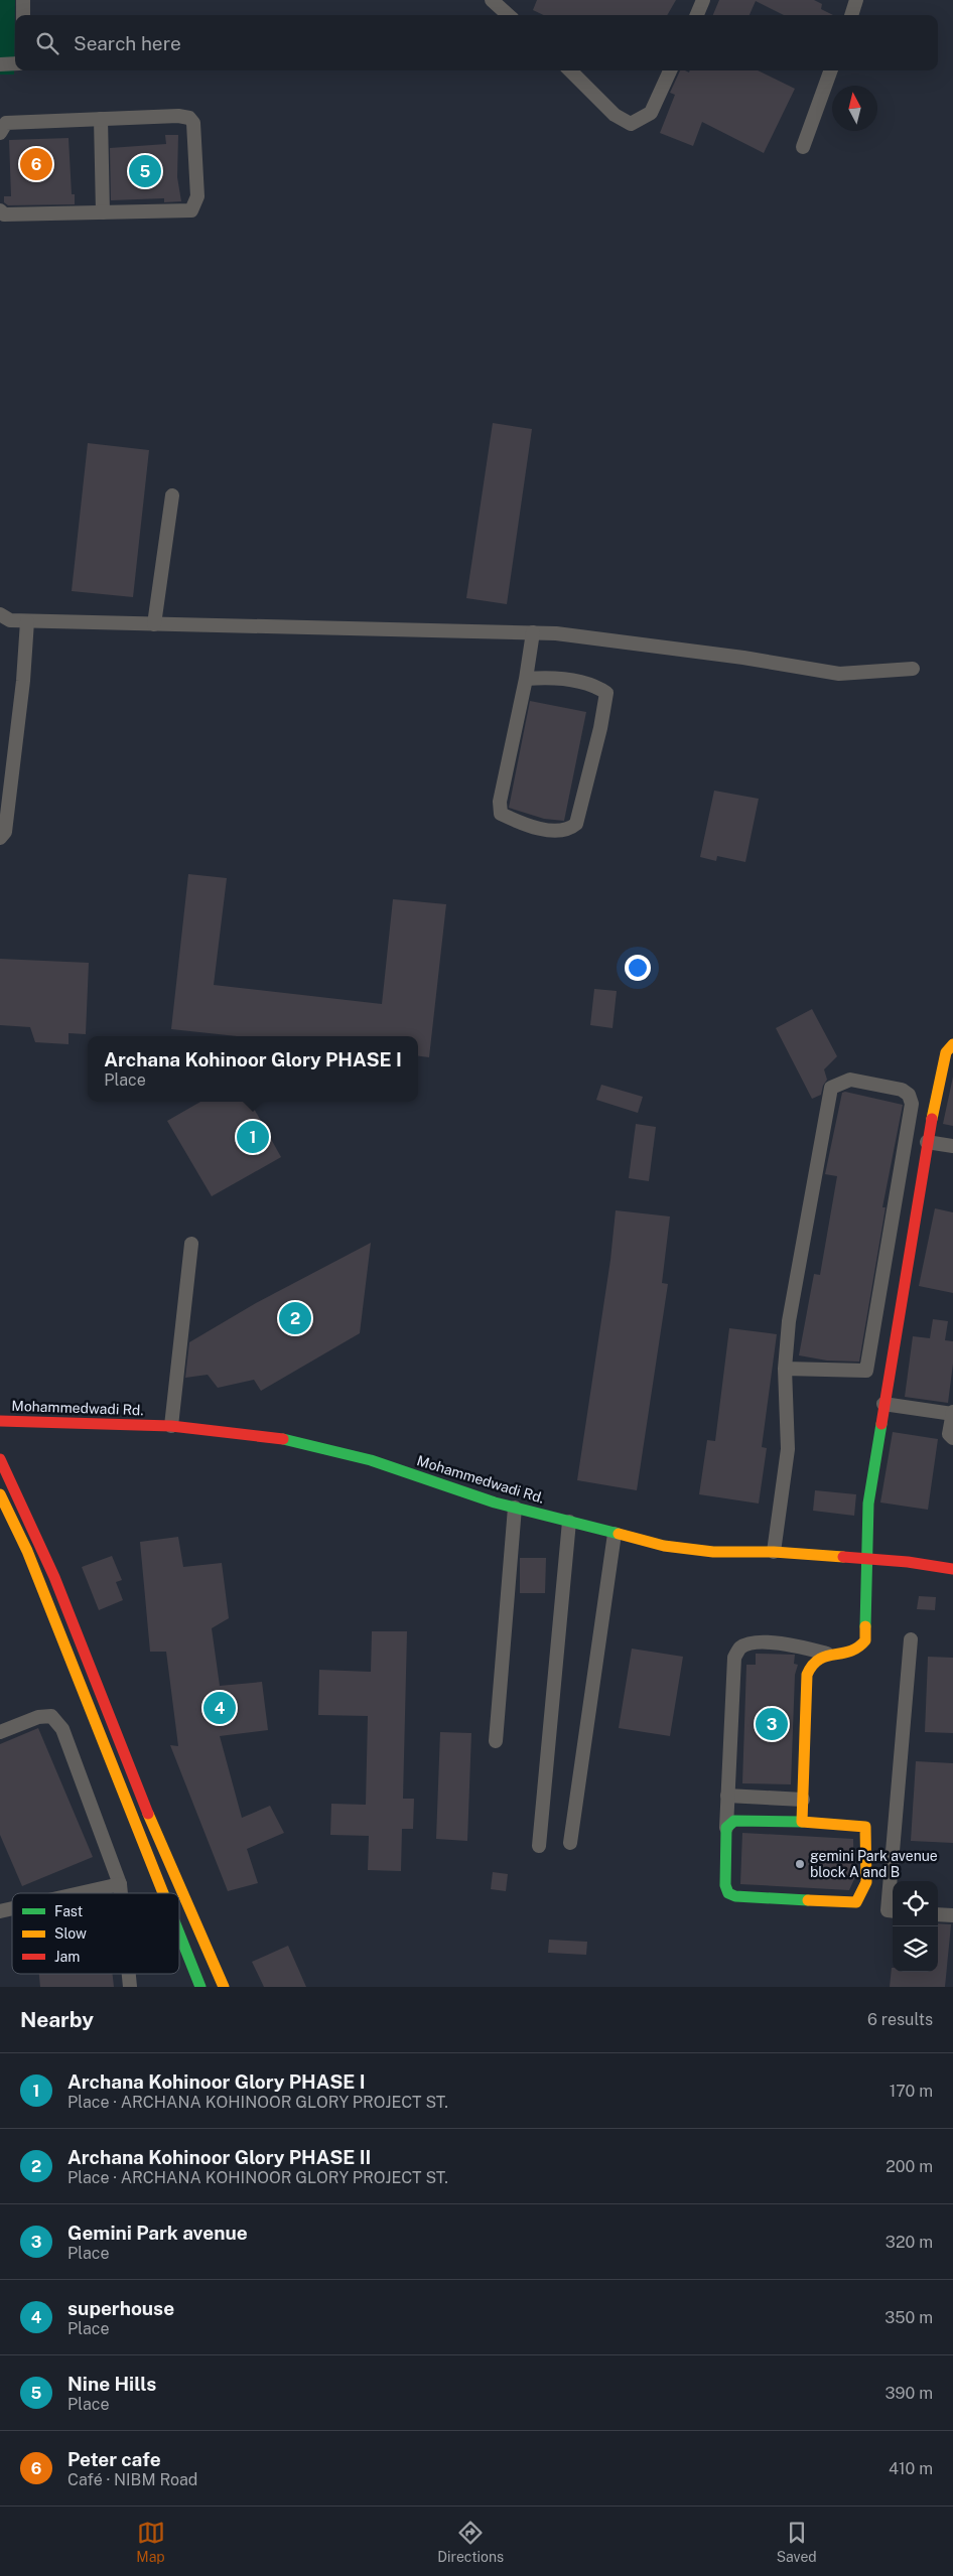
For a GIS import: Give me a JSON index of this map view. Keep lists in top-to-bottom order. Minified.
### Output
{"streets":{"street":["Mohammedwadi Rd."]},"places":["gemini Park avenue block A and B"],"legend":["Fast","Slow","Jam"],"north":"top","page":{"search":"Search here","pins":["6","5","1","2","4","3"],"popup":["Archana Kohinoor Glory PHASE I","Place"],"heading":["Nearby","6 results"],"list":[{"mark":"1","name":"Archana Kohinoor Glory PHASE I","note":"Place · ARCHANA KOHINOOR GLORY PROJECT ST.","value":"170 m"},{"mark":"2","name":"Archana Kohinoor Glory PHASE II","note":"Place · ARCHANA KOHINOOR GLORY PROJECT ST.","value":"200 m"},{"mark":"3","name":"Gemini Park avenue","note":"Place","value":"320 m"},{"mark":"4","name":"superhouse","note":"Place","value":"350 m"},{"mark":"5","name":"Nine Hills","note":"Place","value":"390 m"},{"mark":"6","name":"Peter cafe","note":"Café · NIBM Road","value":"410 m"}],"nav":["Map","Directions","Saved"]}}
